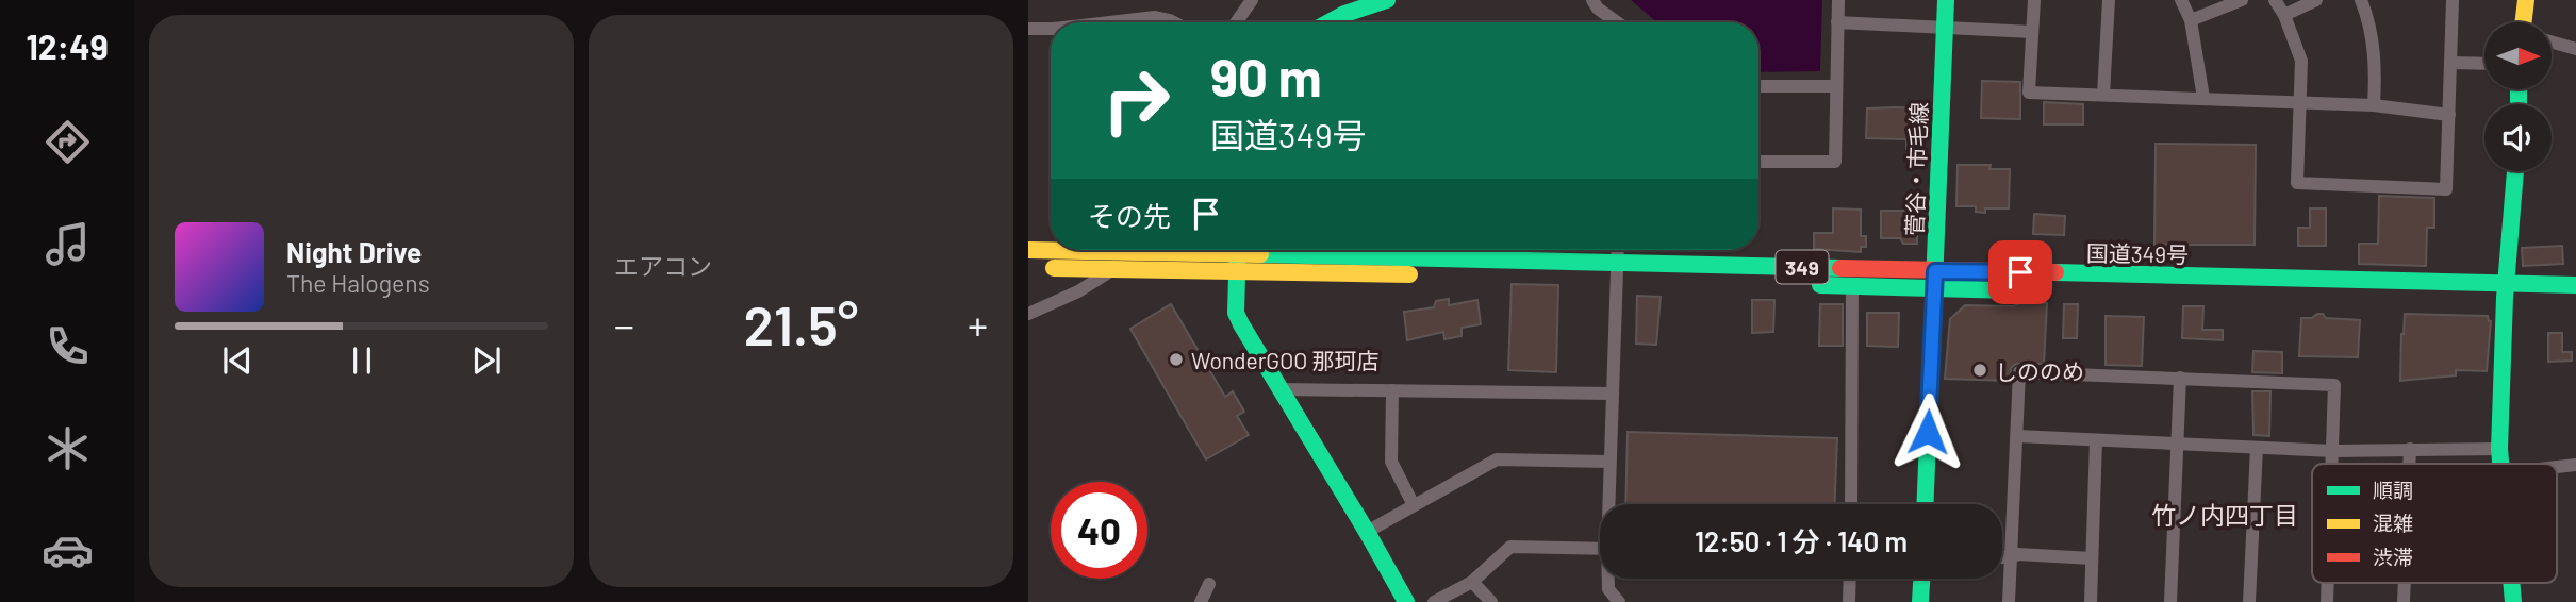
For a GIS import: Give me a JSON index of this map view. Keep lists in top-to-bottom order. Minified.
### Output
{"streets":{"main road":["菅谷・市毛線","国道349号","349"]},"crossings":[["菅谷・市毛線","国道349号"],["菅谷・市毛線","349"]],"districts":["竹ノ内四丁目"],"places":["WonderGOO 那珂店","しののめ"],"legend":["順調","混雑","渋滞"],"north":"right","page":{"tabs":"12:49","tile":"エアコン","turn":["90 m","国道349号"],"then":"その先","song":["Night Drive","The Halogens"],"heat":["−","21.5°","+"],"limit":"40","trip":"12:50 · 1 分 · 140 m"}}
